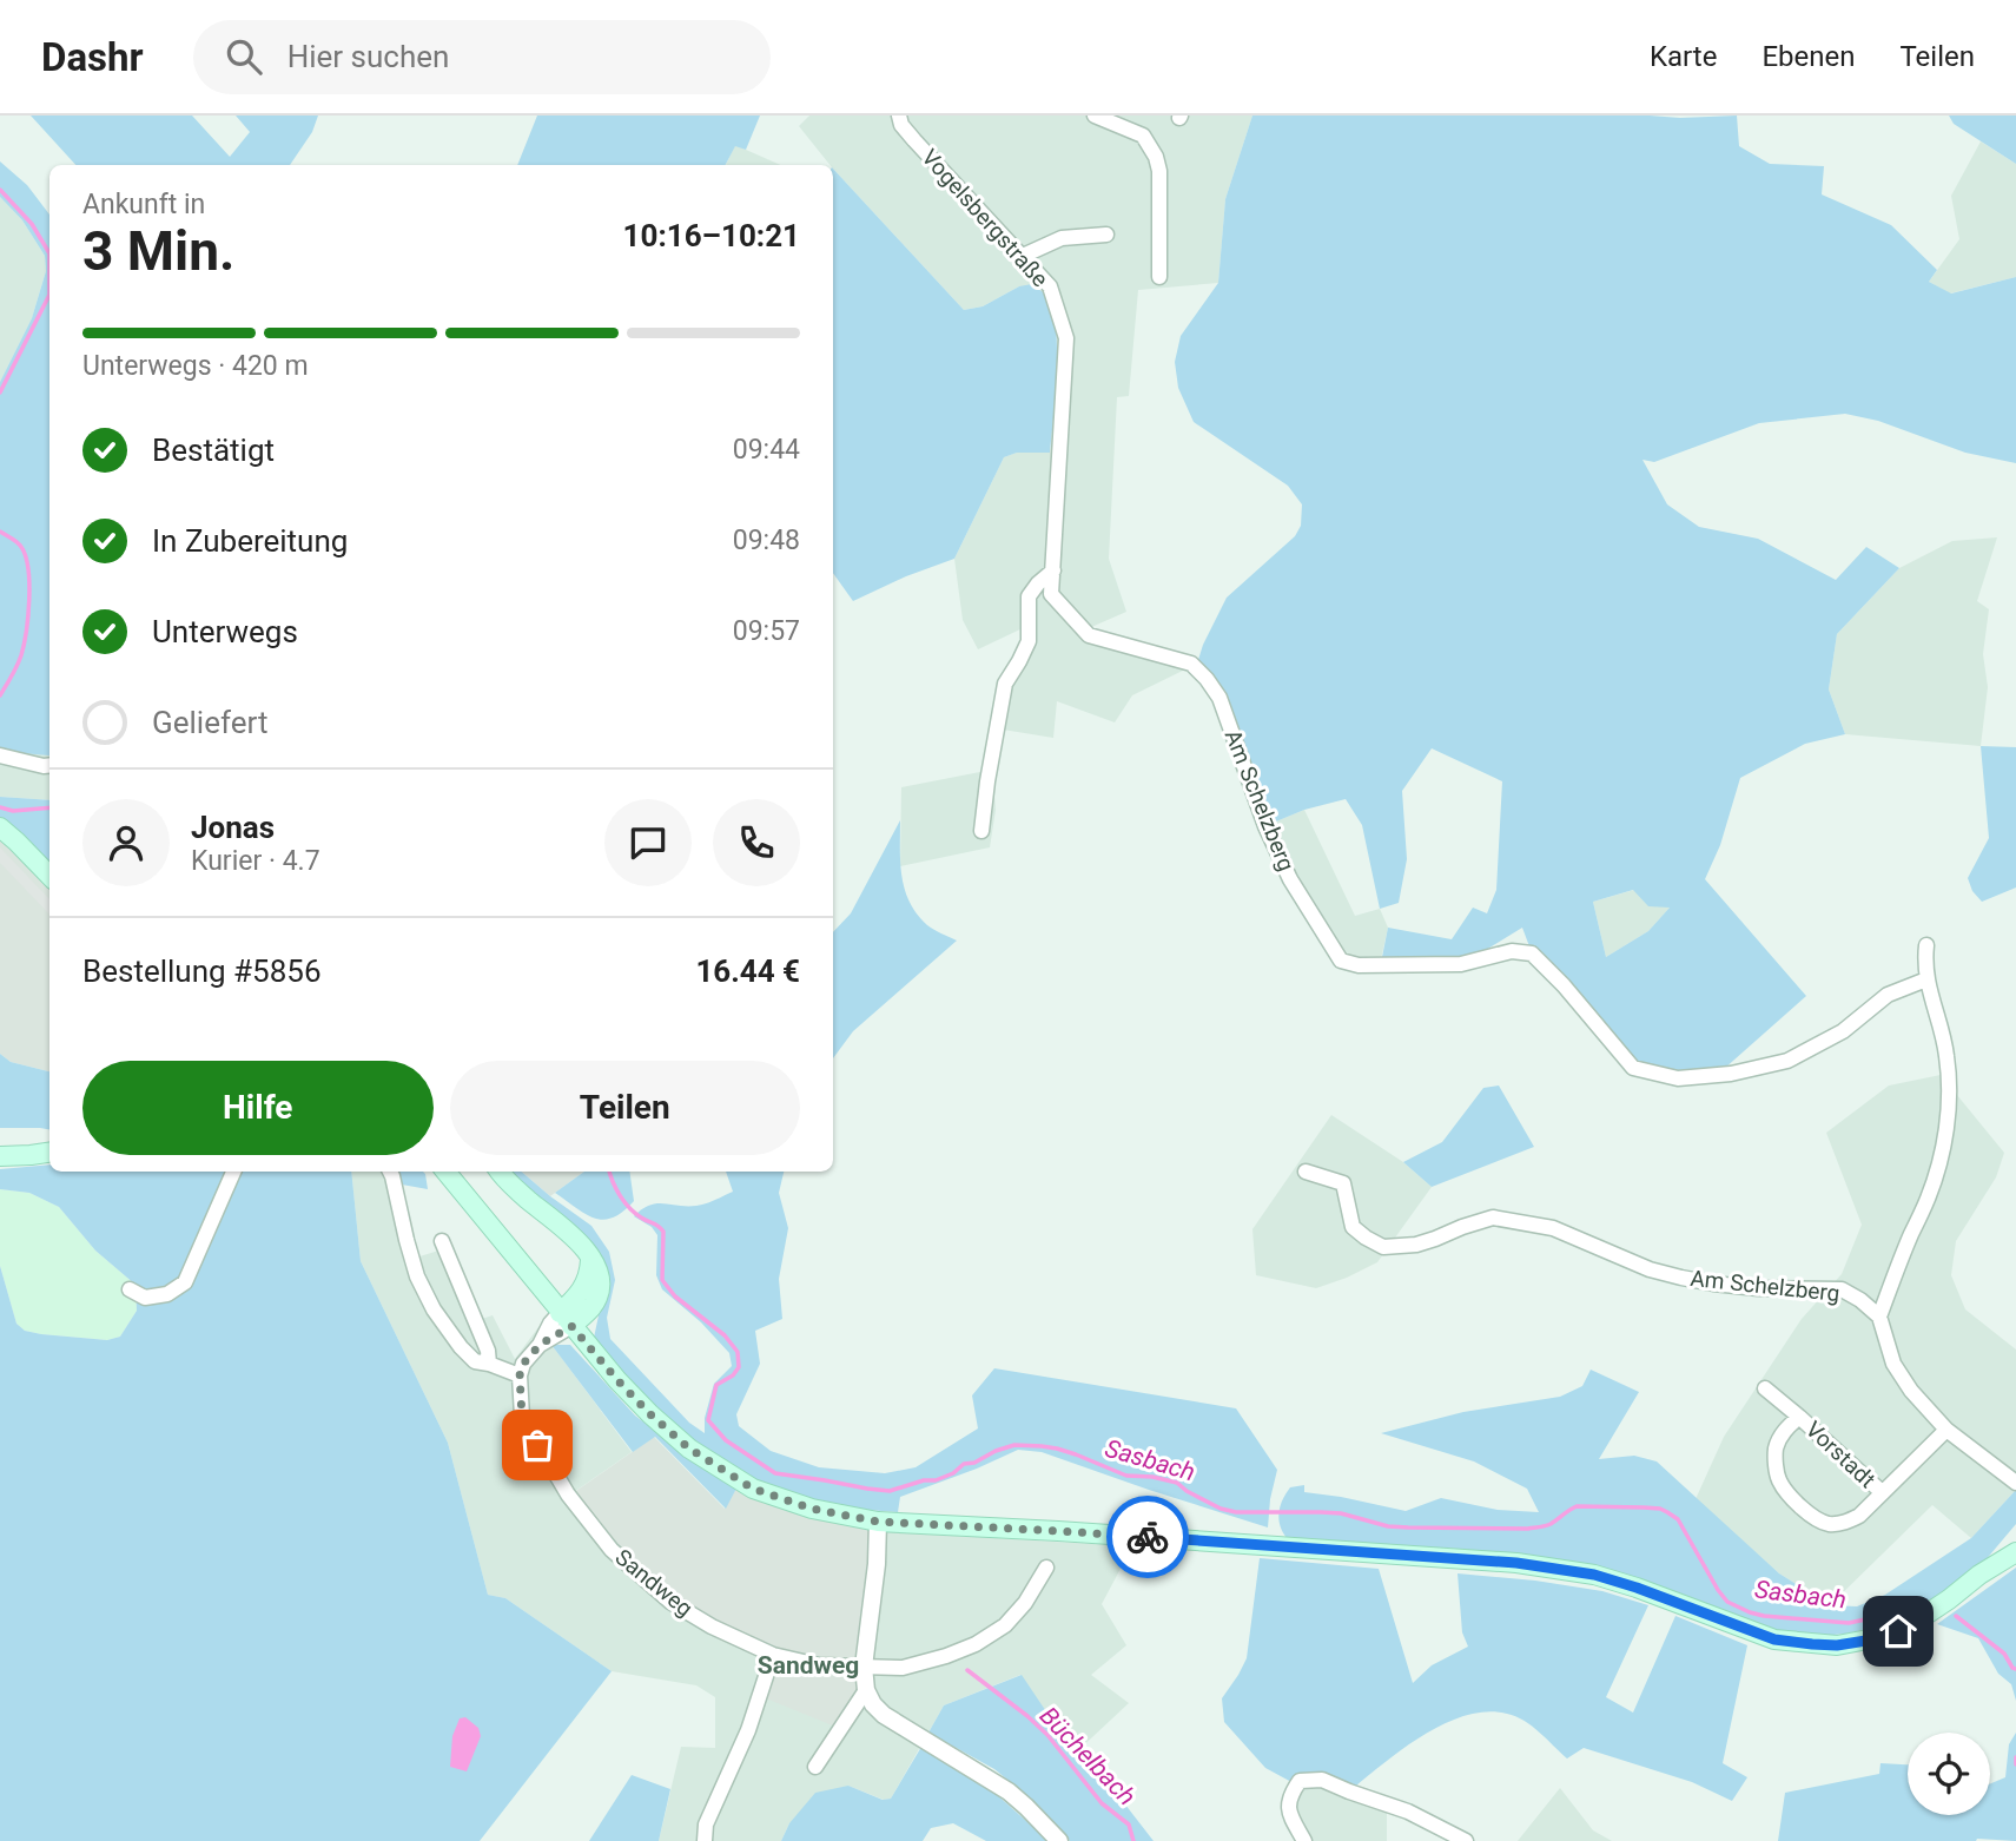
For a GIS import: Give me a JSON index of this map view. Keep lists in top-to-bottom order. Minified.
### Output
{"streets":{"street":["Vogelsbergstraße","Am Schelzberg","Vorstadt","Sandweg"]},"crossings":[["Vogelsbergstraße","Am Schelzberg"]],"districts":["Sandweg"],"water":["Sasbach","Büchelbach"],"page":{"header":"Dashr","search":"Hier suchen","nav":["Karte","Ebenen","Teilen"],"heading":["3 Min.","Ankunft in","10:16–10:21"],"panel":["Jonas","Kurier · 4.7","Bestellung #5856","16.44 €"],"bar":"Unterwegs · 420 m","list":[["Bestätigt","09:44"],["In Zubereitung","09:48"],["Unterwegs","09:57"],"Geliefert"],"buttons":["Hilfe","Teilen"]}}
